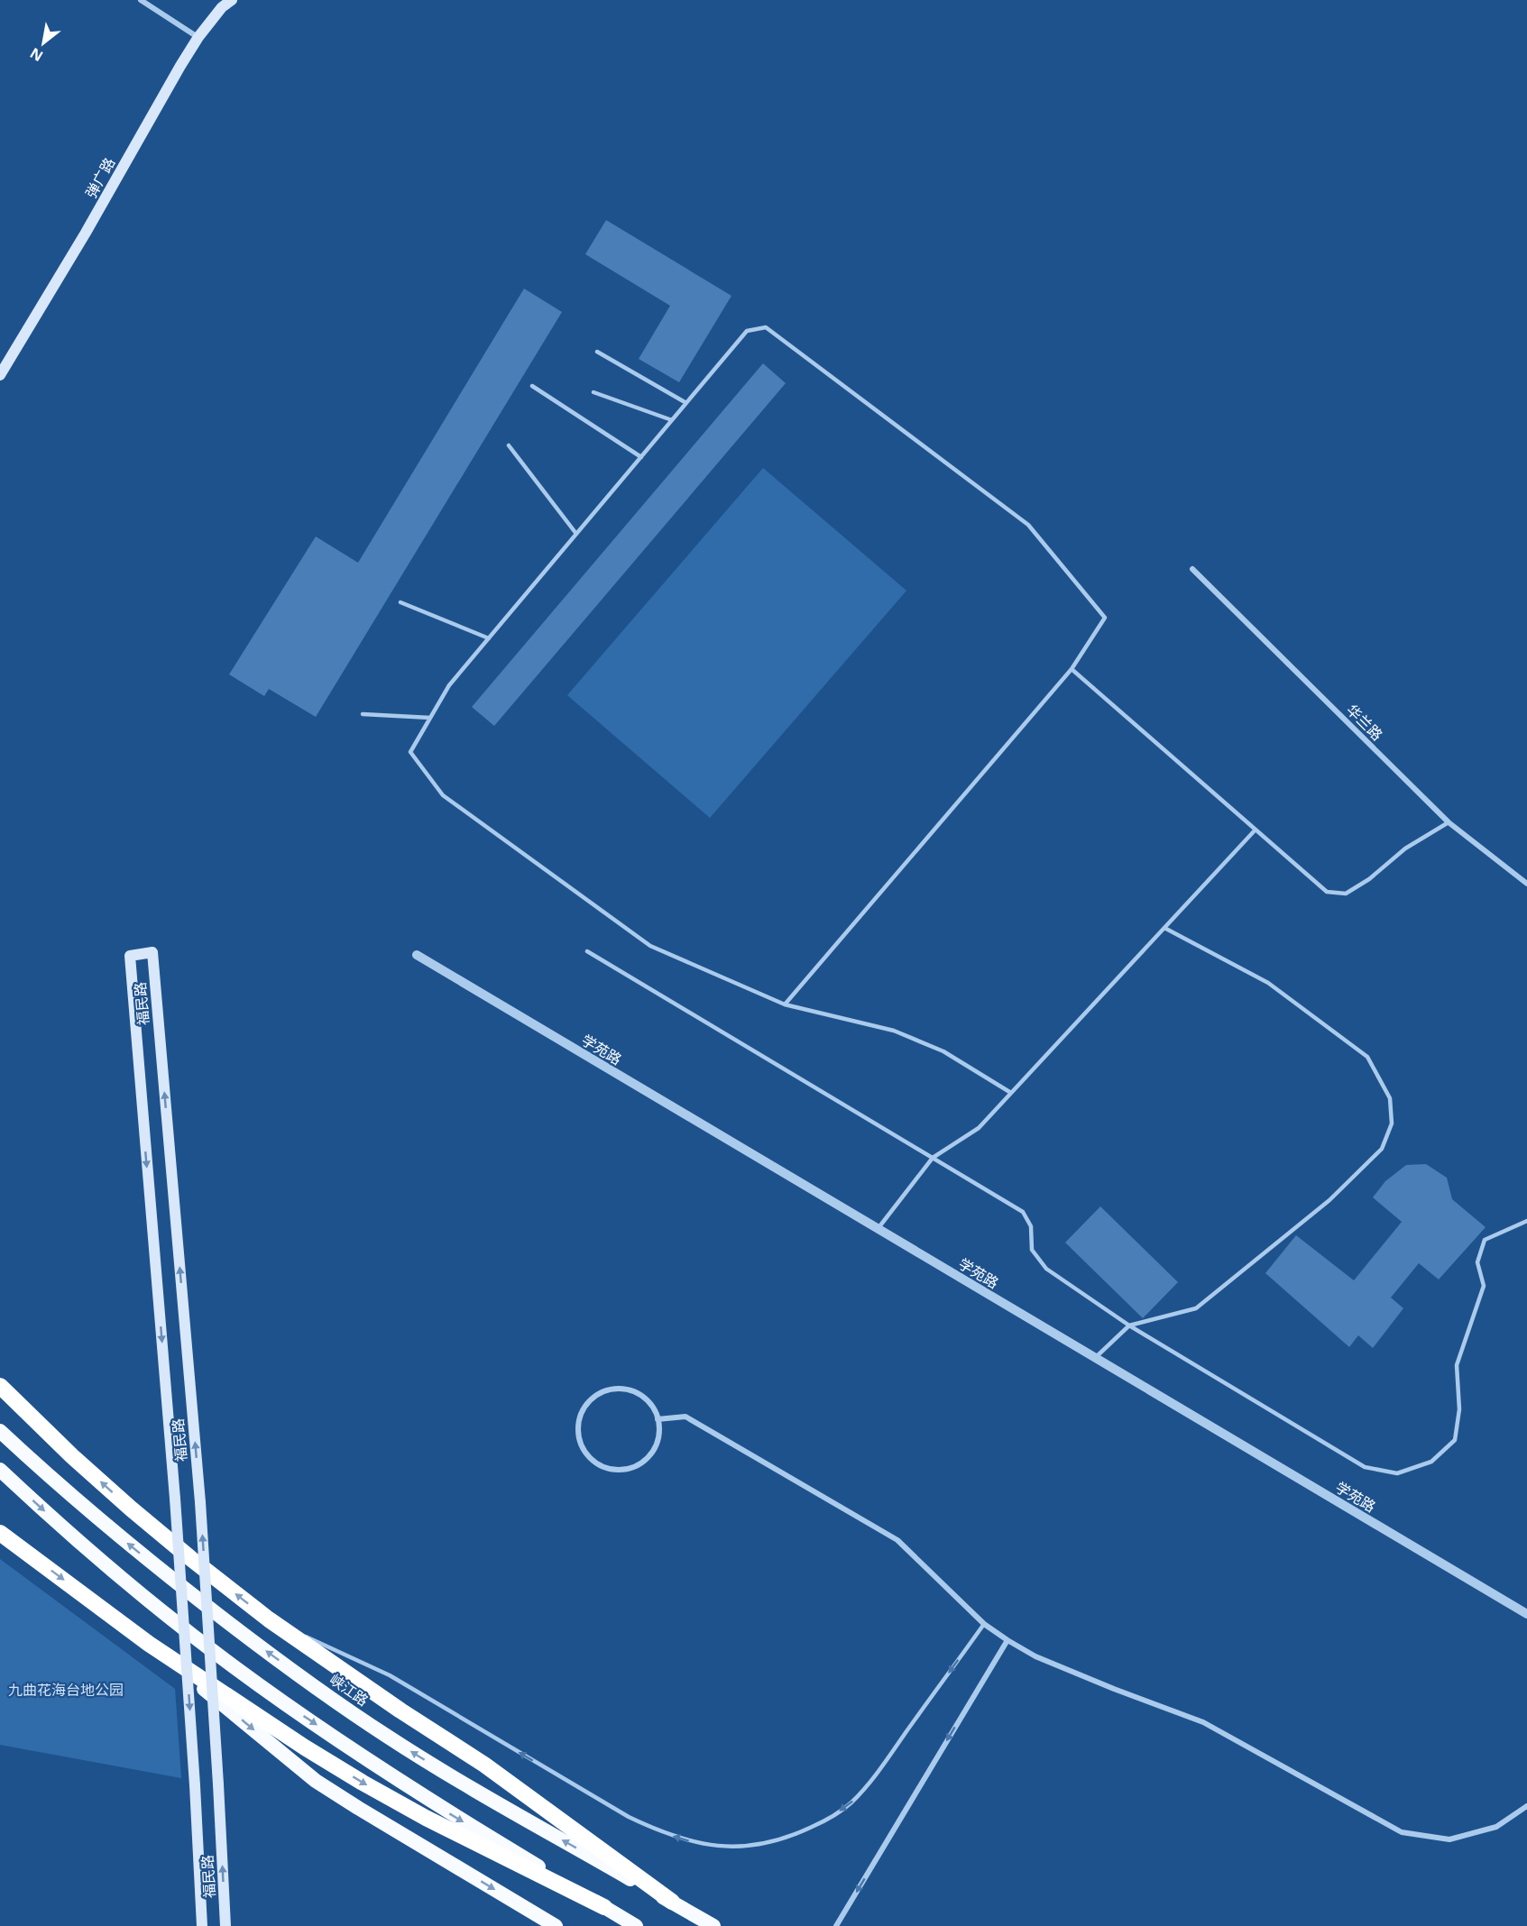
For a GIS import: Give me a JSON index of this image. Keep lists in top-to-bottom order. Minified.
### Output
{"streets":{"highway":["峡江路"],"main road":["弹广路","福民路"],"street":["华兰路","学苑路"]},"parks":["九曲花海台地公园"],"north":"bottom left"}
